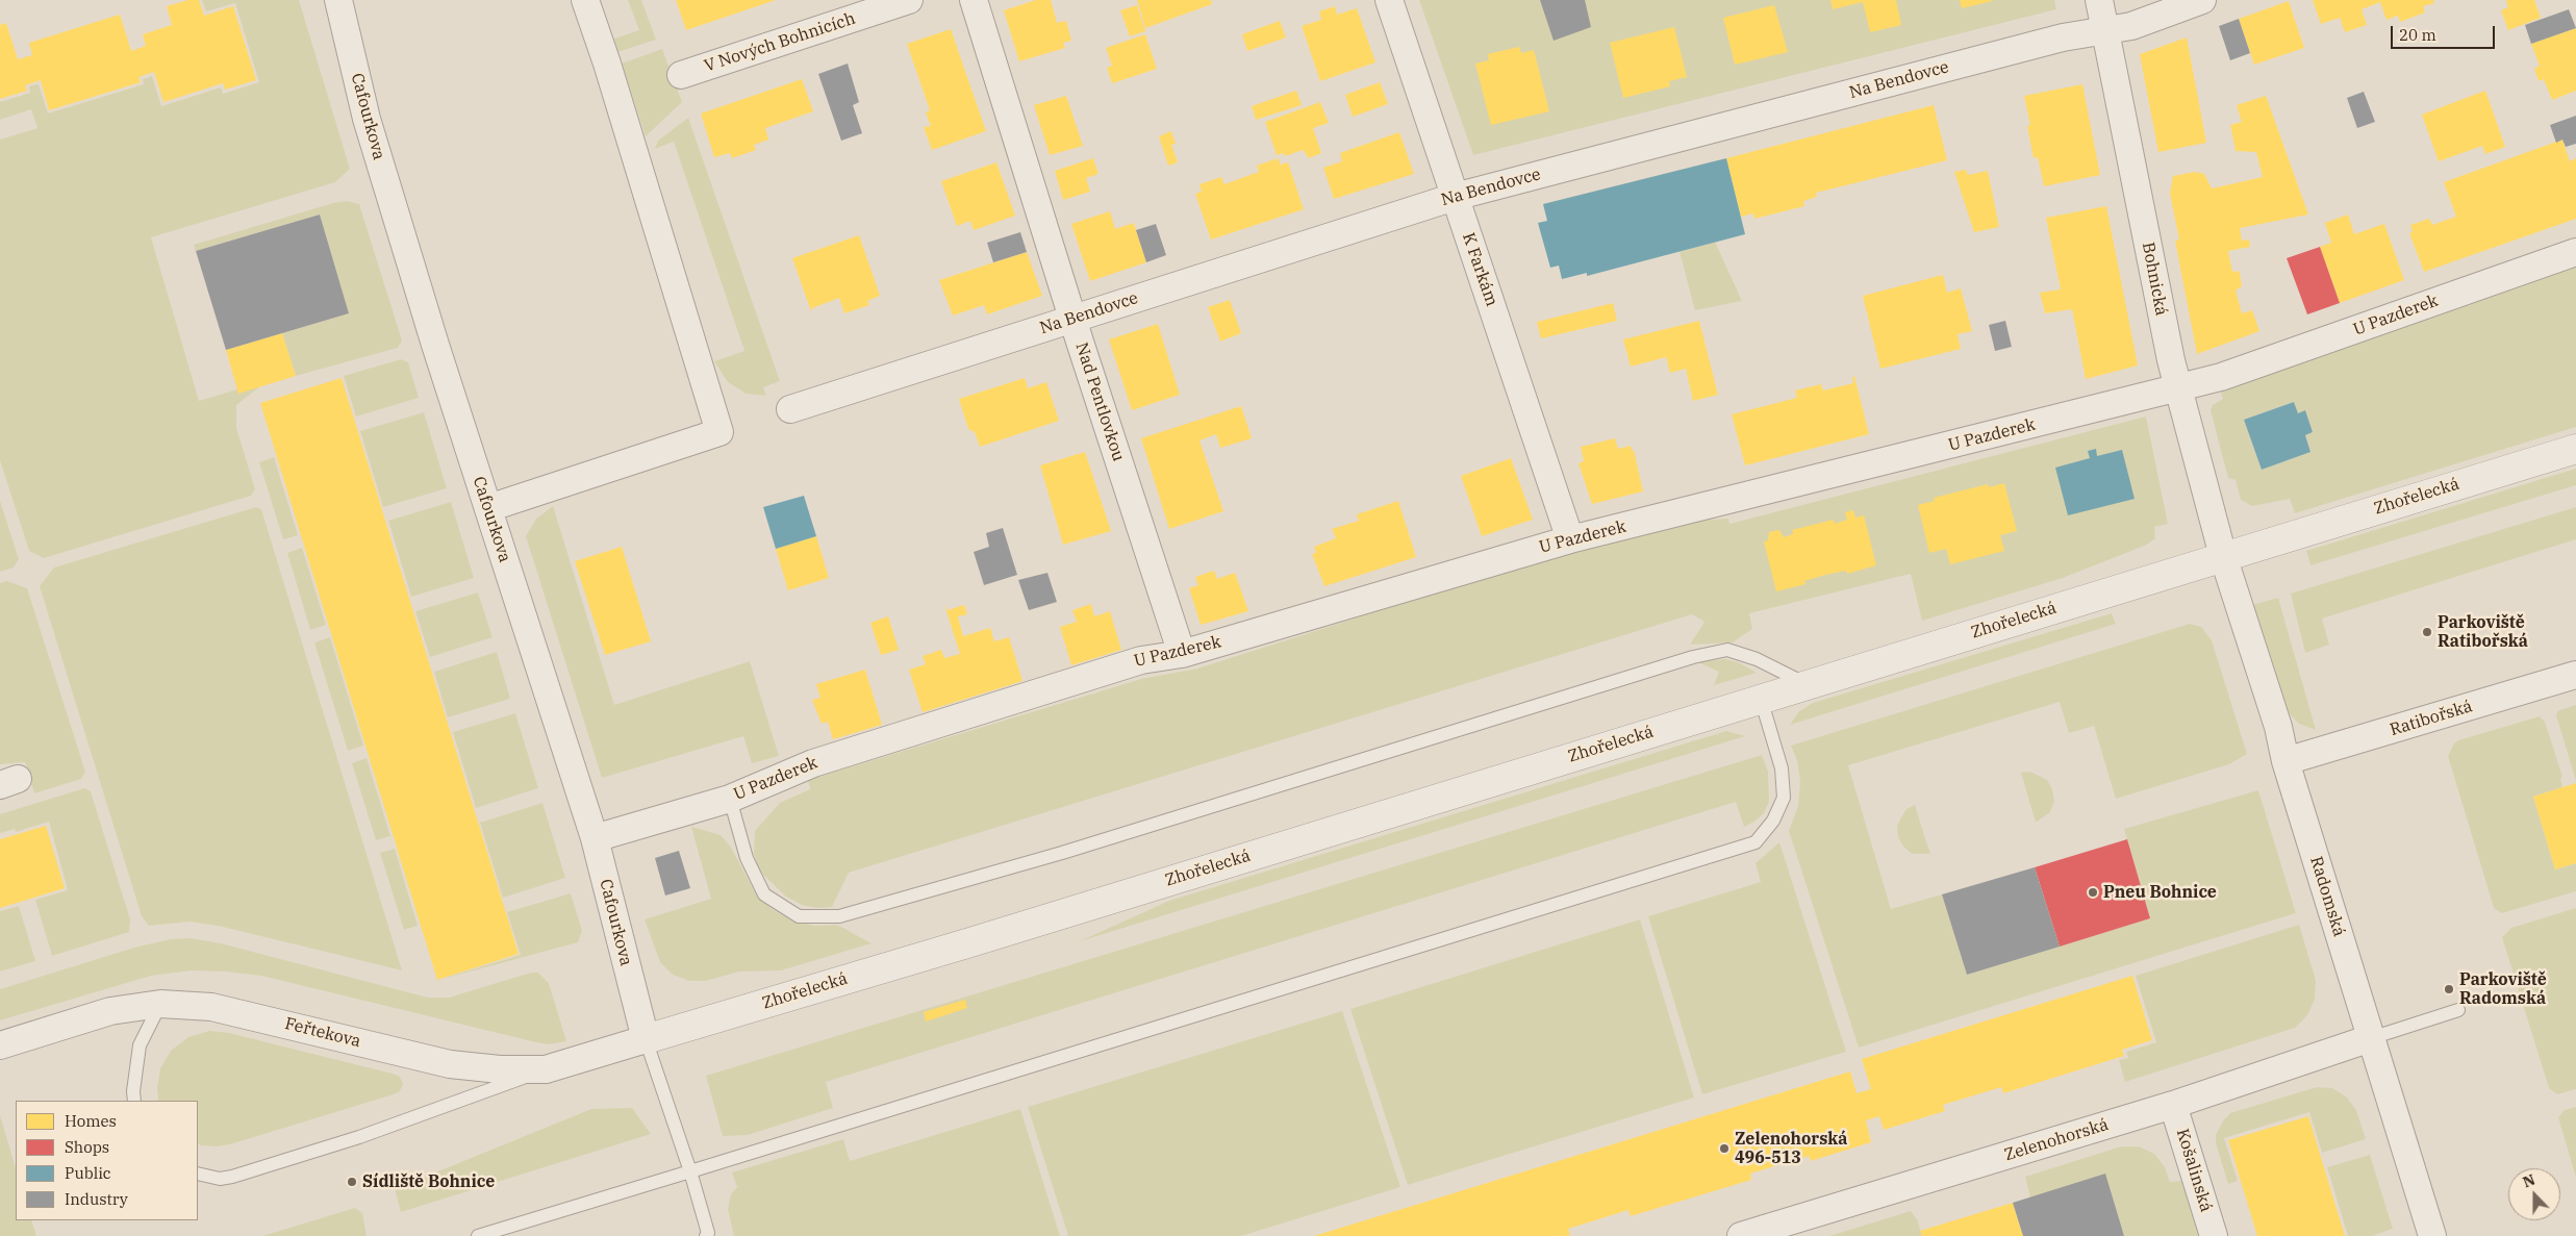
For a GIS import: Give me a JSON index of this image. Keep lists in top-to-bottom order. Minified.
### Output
{"streets":{"street":["V Nových Bohnicích","Na Bendovce","Cafourkova","K Farkám","Bohnická","U Pazderek","Nad Pentlovkou","Zhořelecká","Ratibořská","Radomská","Feřtekova","Zelenohorská","Košalinská"]},"crossings":[["Na Bendovce","K Farkám"],["Na Bendovce","Bohnická"],["Na Bendovce","Nad Pentlovkou"],["Cafourkova","U Pazderek"],["Cafourkova","Zhořelecká"],["Cafourkova","Feřtekova"],["K Farkám","U Pazderek"],["Bohnická","U Pazderek"],["Bohnická","Zhořelecká"],["Bohnická","Radomská"],["U Pazderek","Nad Pentlovkou"],["Zhořelecká","Radomská"],["Zhořelecká","Feřtekova"],["Ratibořská","Radomská"],["Radomská","Zelenohorská"],["Zelenohorská","Košalinská"]],"places":["Parkoviště Ratibořská","Pneu Bohnice","Parkoviště Radomská","Zelenohorská 496-513","Sídliště Bohnice"],"legend":["Homes","Shops","Public","Industry"],"scale_bar":"20 m","north":"top"}
